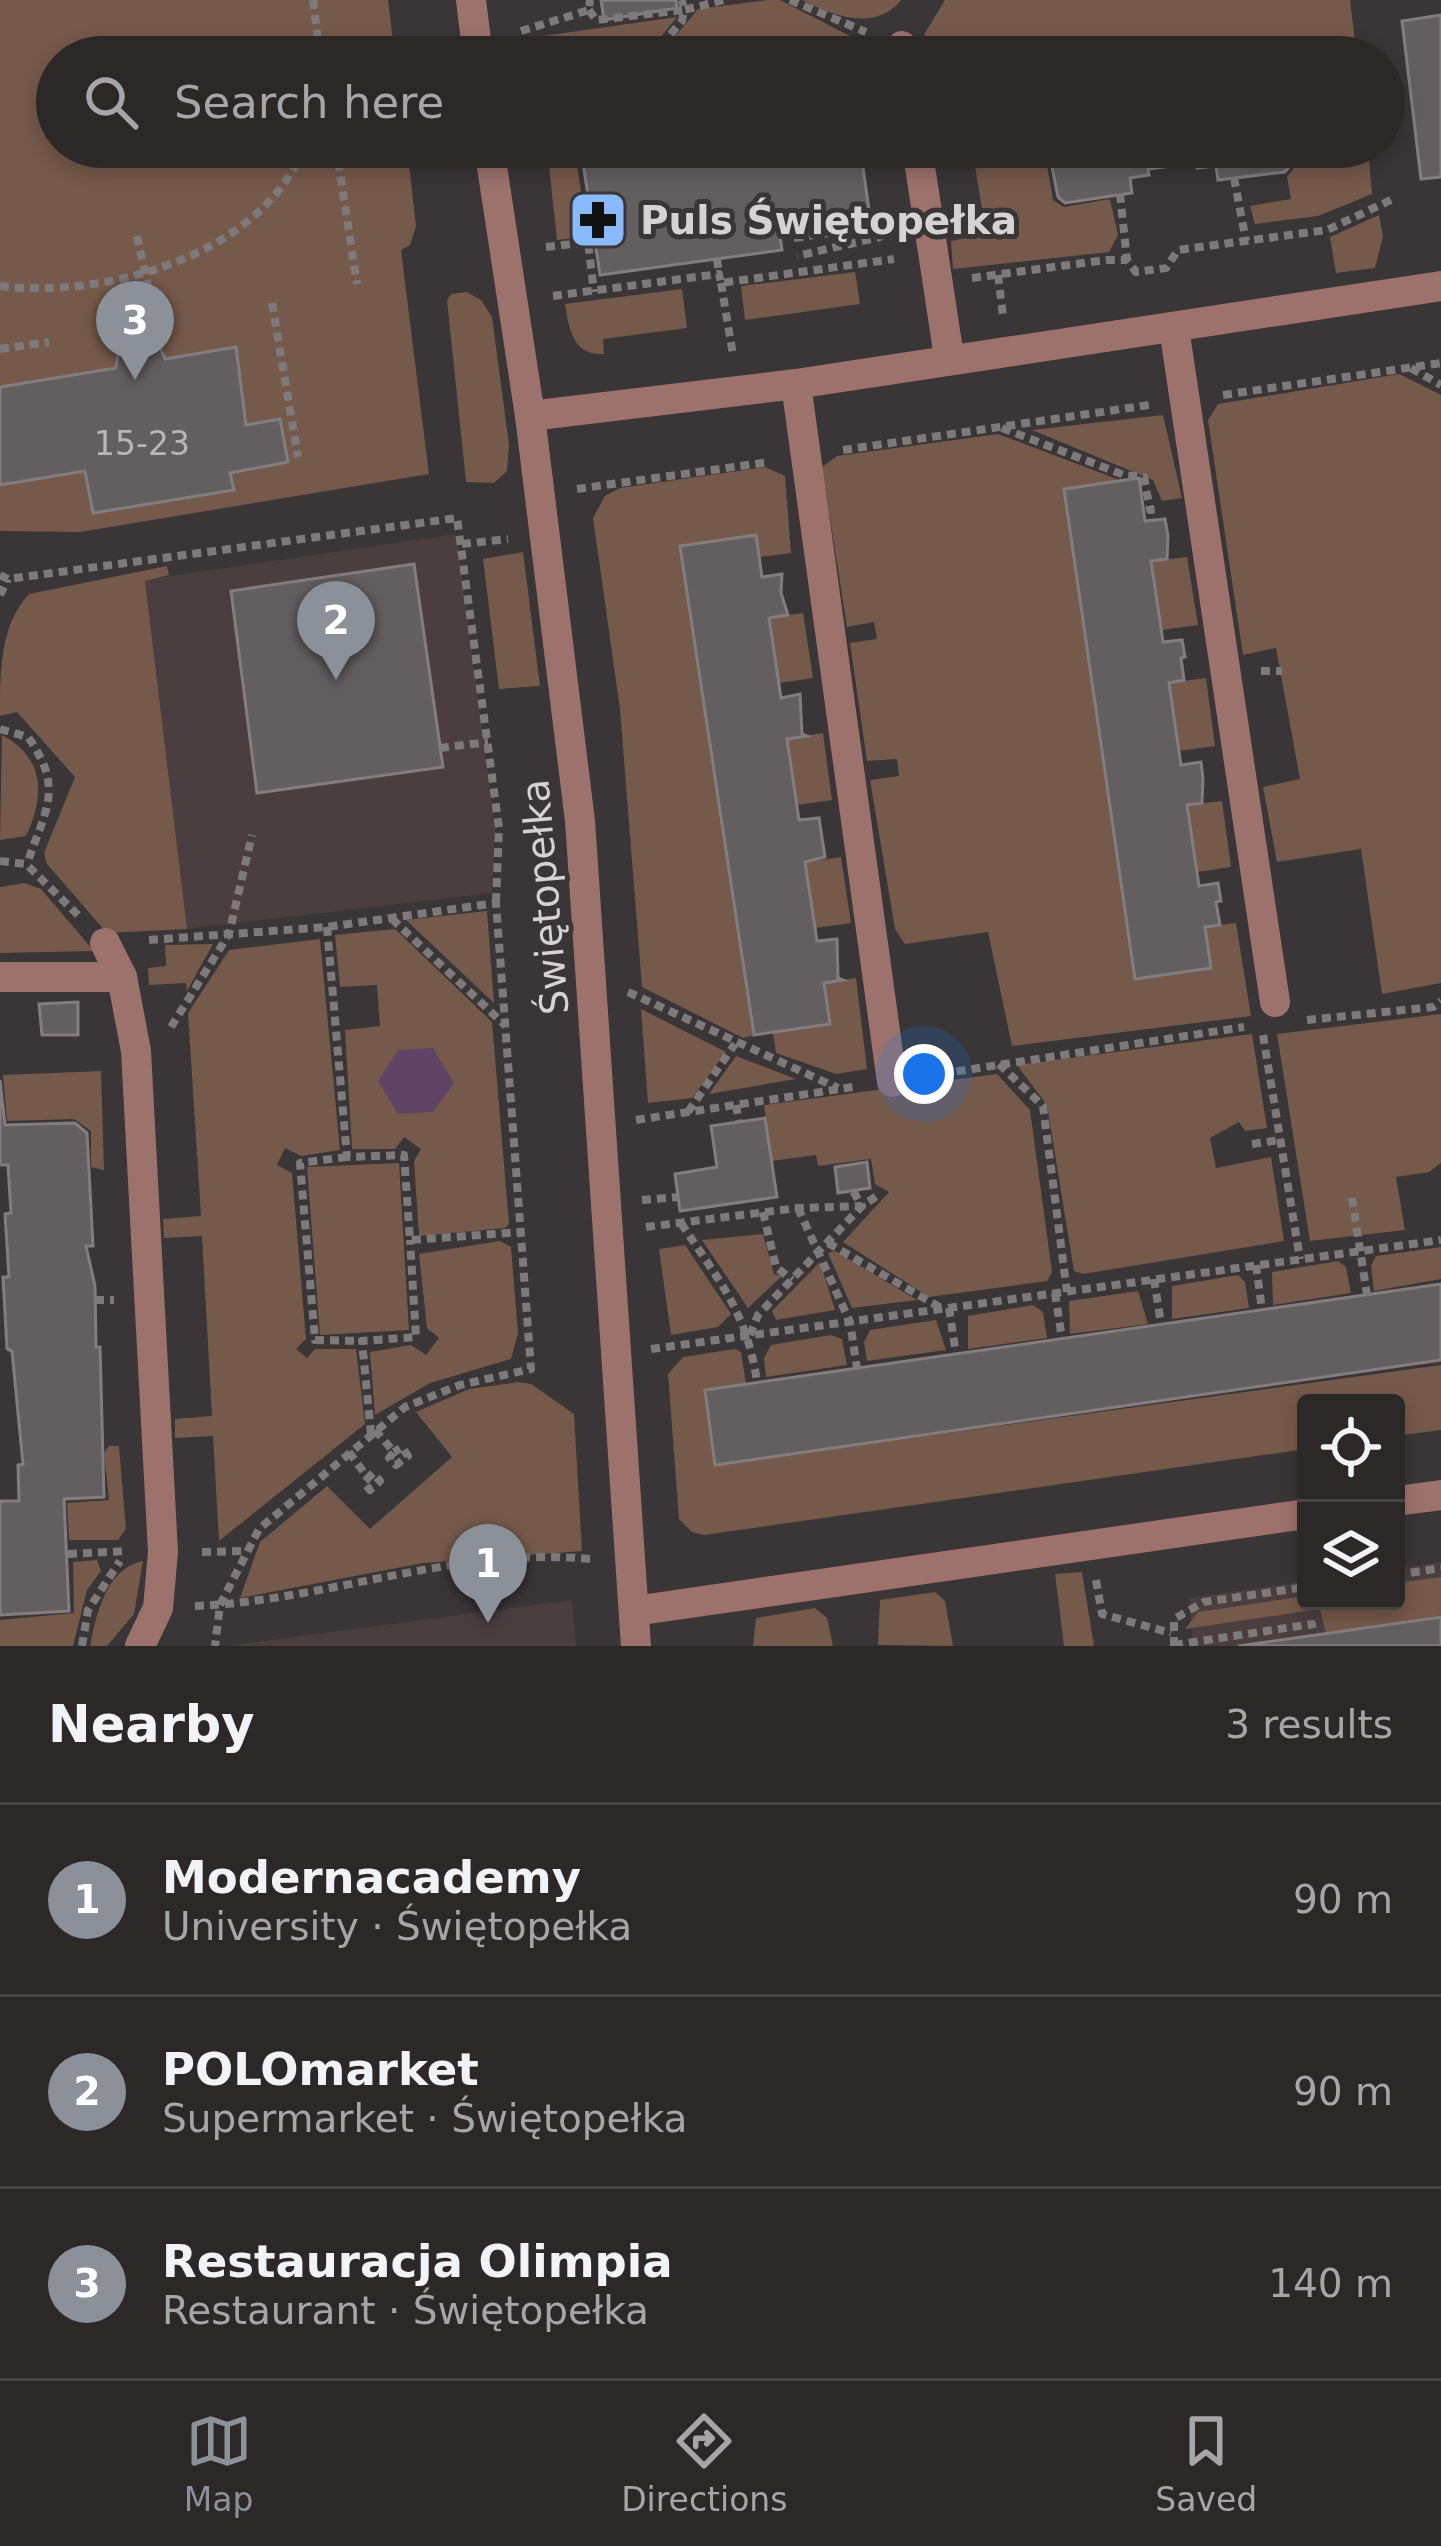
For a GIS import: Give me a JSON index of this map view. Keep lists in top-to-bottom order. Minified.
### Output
{"streets":{"street":["Świętopełka"]},"places":{"pharmacy":["Puls Świętopełka"]},"house_numbers":["15-23"],"page":{"search":"Search here","pins":["3","2","1"],"heading":["Nearby","3 results"],"list":[{"mark":"1","name":"Modernacademy","note":"University · Świętopełka","value":"90 m"},{"mark":"2","name":"POLOmarket","note":"Supermarket · Świętopełka","value":"90 m"},{"mark":"3","name":"Restauracja Olimpia","note":"Restaurant · Świętopełka","value":"140 m"}],"nav":["Map","Directions","Saved"]}}
